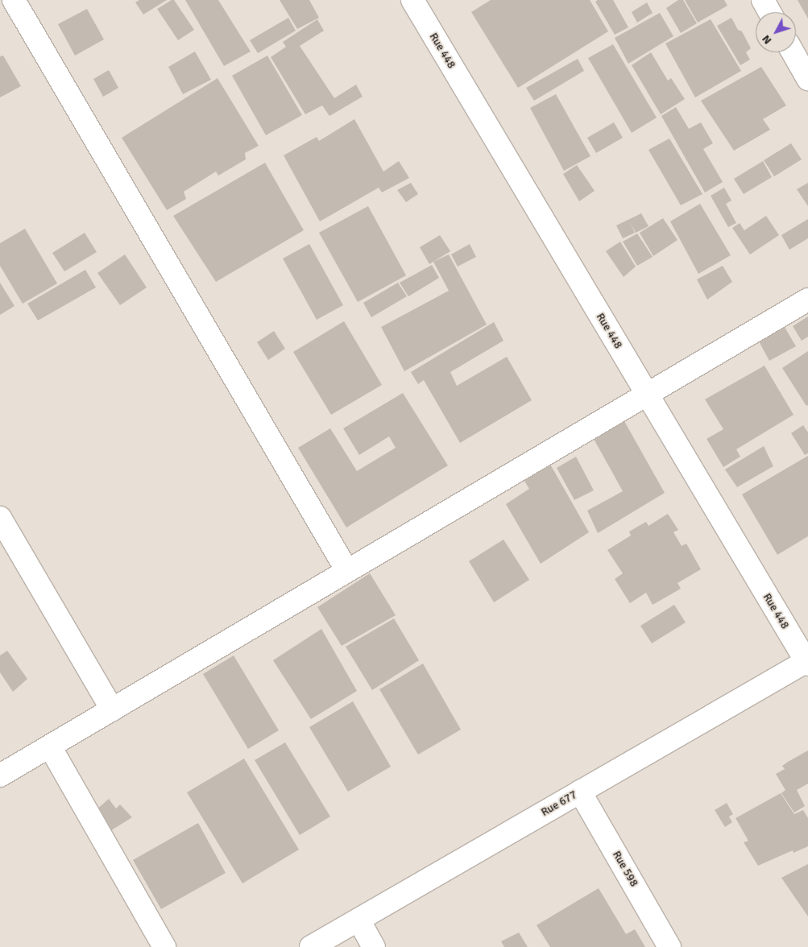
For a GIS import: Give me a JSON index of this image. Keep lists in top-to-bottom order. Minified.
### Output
{"streets":{"street":["Rue 448","Rue 677","Rue 598"]},"crossings":[["Rue 448","Rue 677"],["Rue 677","Rue 598"]],"north":"bottom left"}
